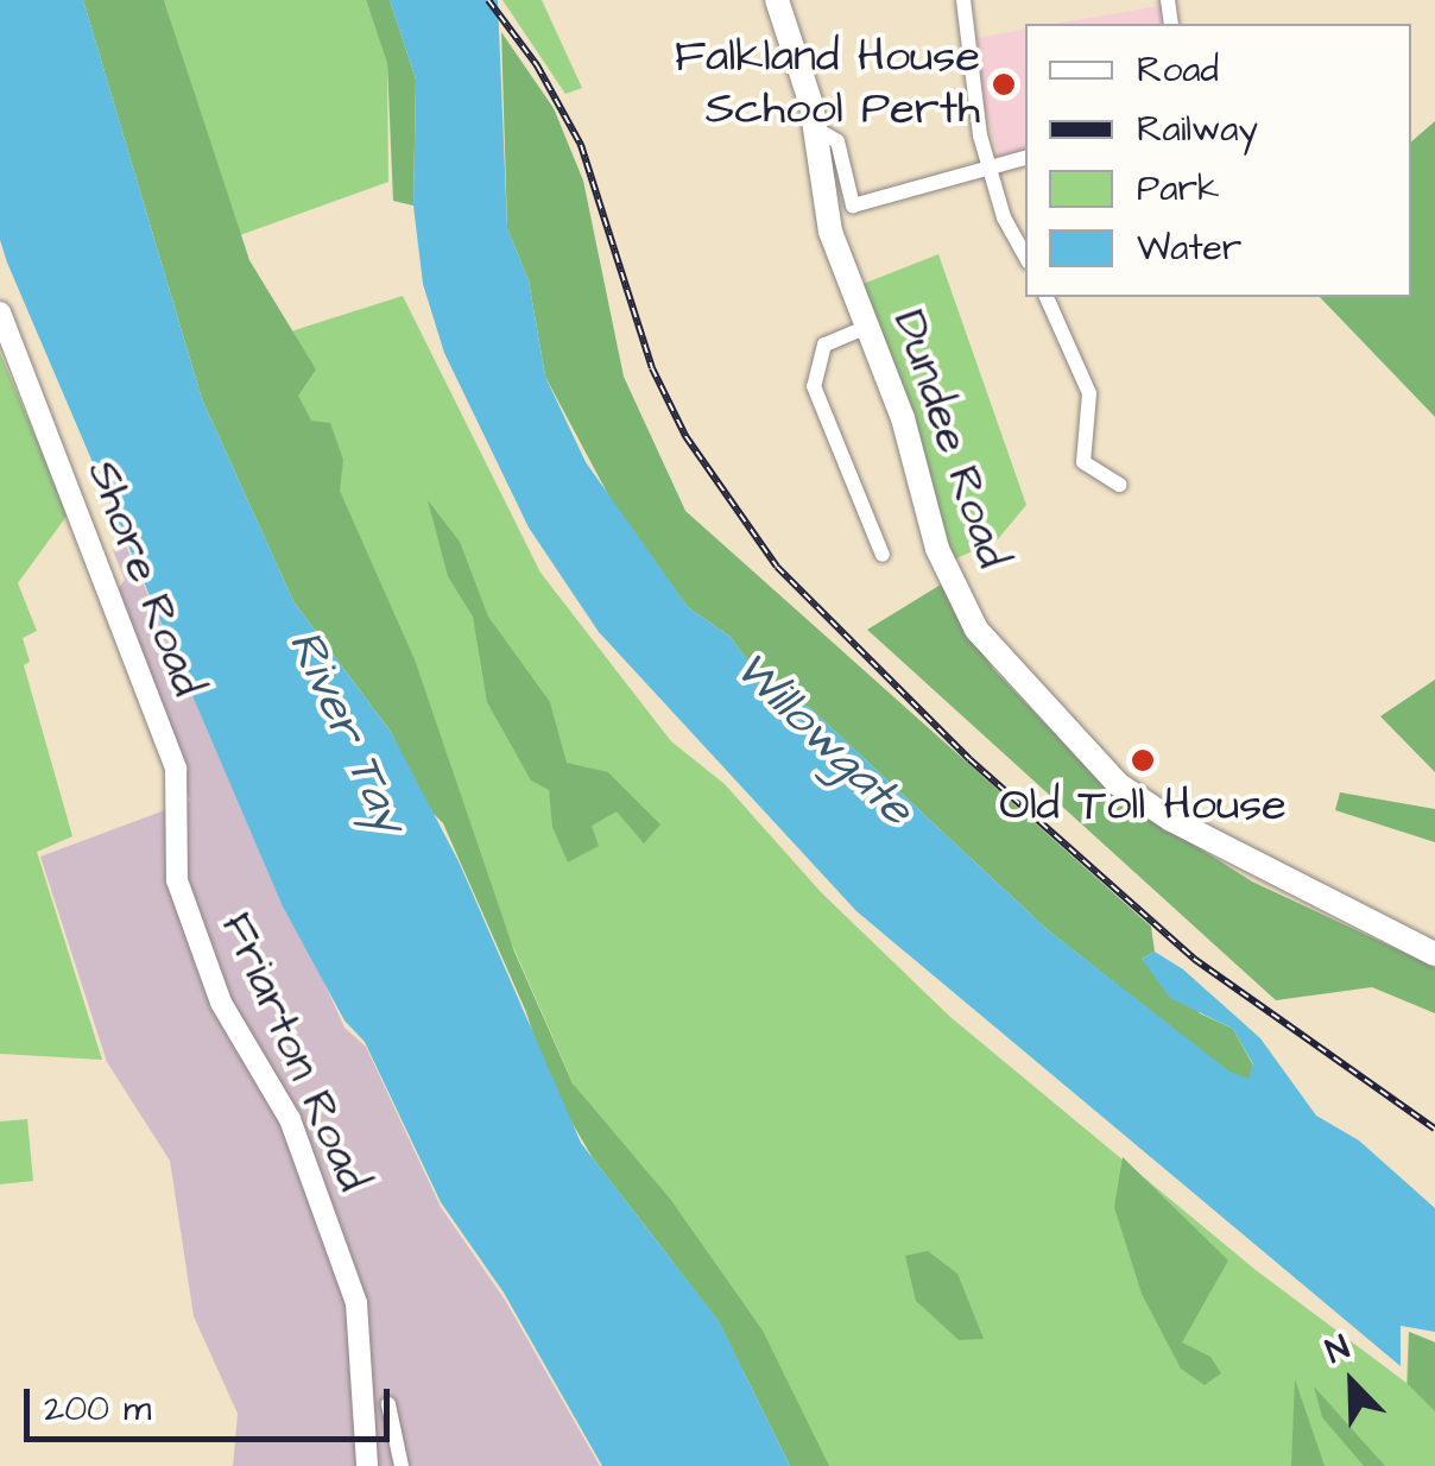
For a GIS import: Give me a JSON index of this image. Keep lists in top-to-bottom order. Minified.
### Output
{"streets":{"main road":["Dundee Road"],"street":["Shore Road","Friarton Road"]},"crossings":[["Shore Road","Friarton Road"]],"water":["River Tay","Willowgate"],"places":["Falkland House School Perth","Old Toll House"],"legend":["Road","Railway","Park","Water"],"scale_bar":"200 m","north":"top left"}
